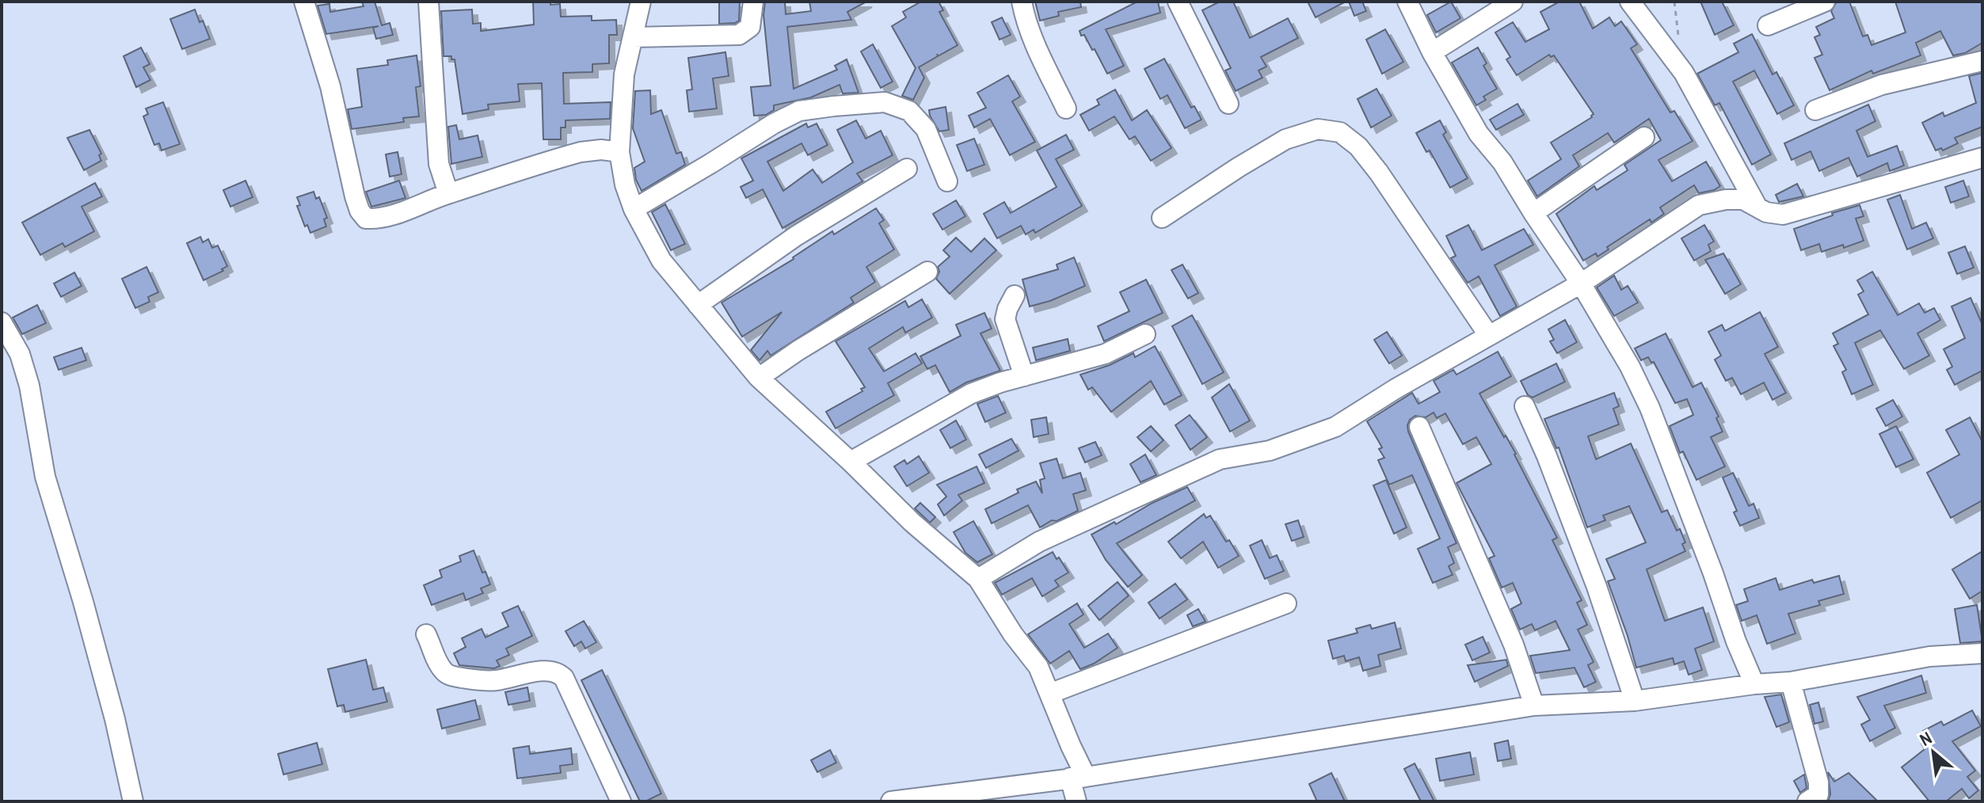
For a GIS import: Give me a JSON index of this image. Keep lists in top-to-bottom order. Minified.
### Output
{"north":"top left"}
